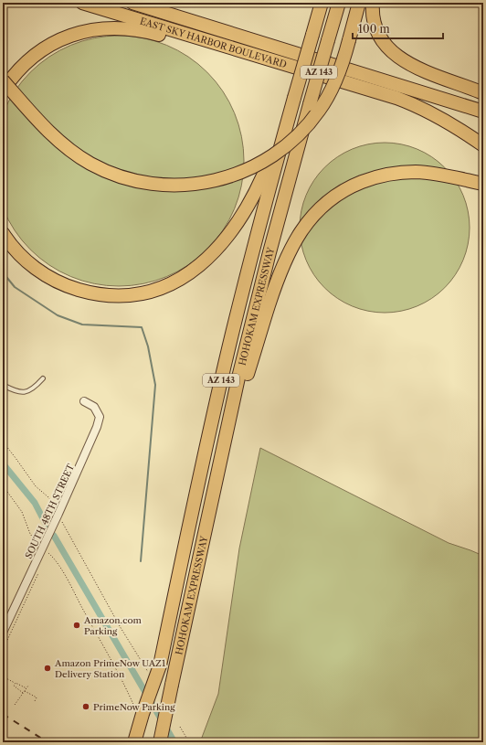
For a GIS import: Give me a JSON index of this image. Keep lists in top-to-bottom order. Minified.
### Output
{"streets":{"highway":["EAST SKY HARBOR BOULEVARD","AZ 143","HOHOKAM EXPRESSWAY"],"street":["SOUTH 48TH STREET"]},"places":["Amazon.com Parking","Amazon PrimeNow UAZ1 Delivery Station","PrimeNow Parking"],"scale_bar":"100 m"}
